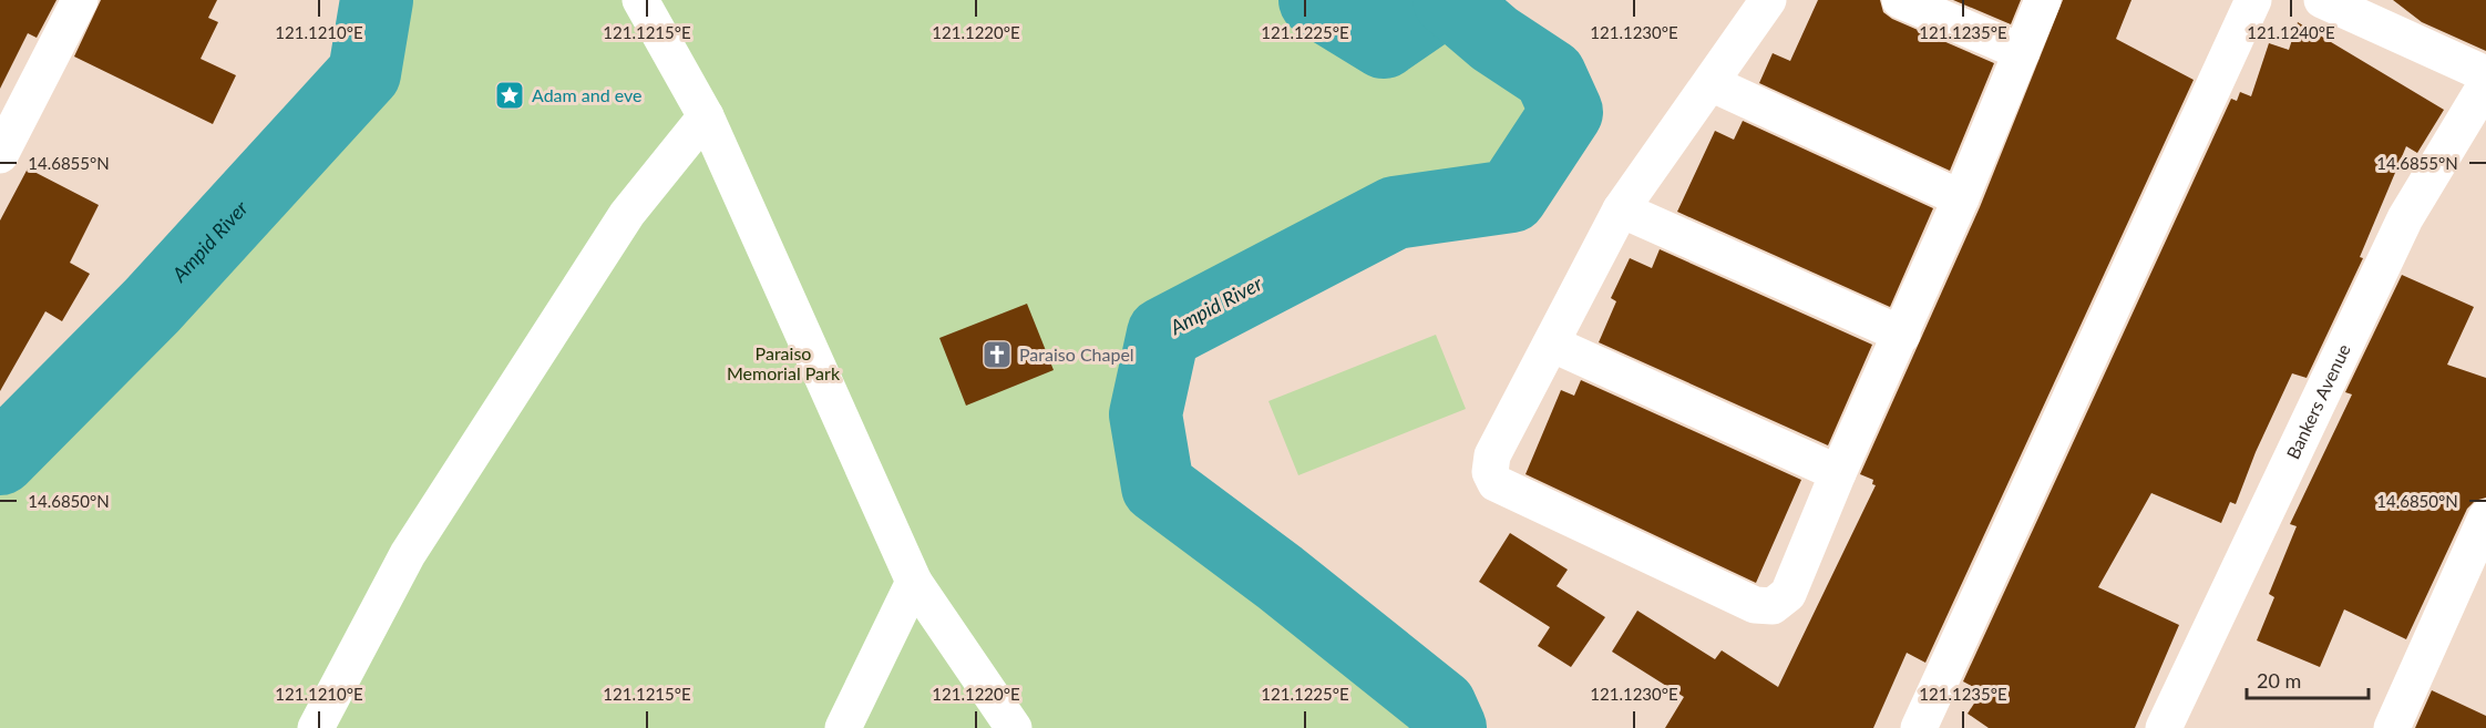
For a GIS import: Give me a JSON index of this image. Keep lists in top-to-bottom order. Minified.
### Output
{"streets":{"street":["Bankers Avenue"]},"water":["Ampid River"],"parks":["Paraiso Memorial Park"],"places":{"place":["Adam and eve"],"church":["Paraiso Chapel"]},"scale_bar":"20 m","coordinates":["121.1210°E","121.1215°E","121.1220°E","121.1225°E","121.1230°E","121.1235°E","121.1240°E","14.6855°N","14.6850°N"]}
